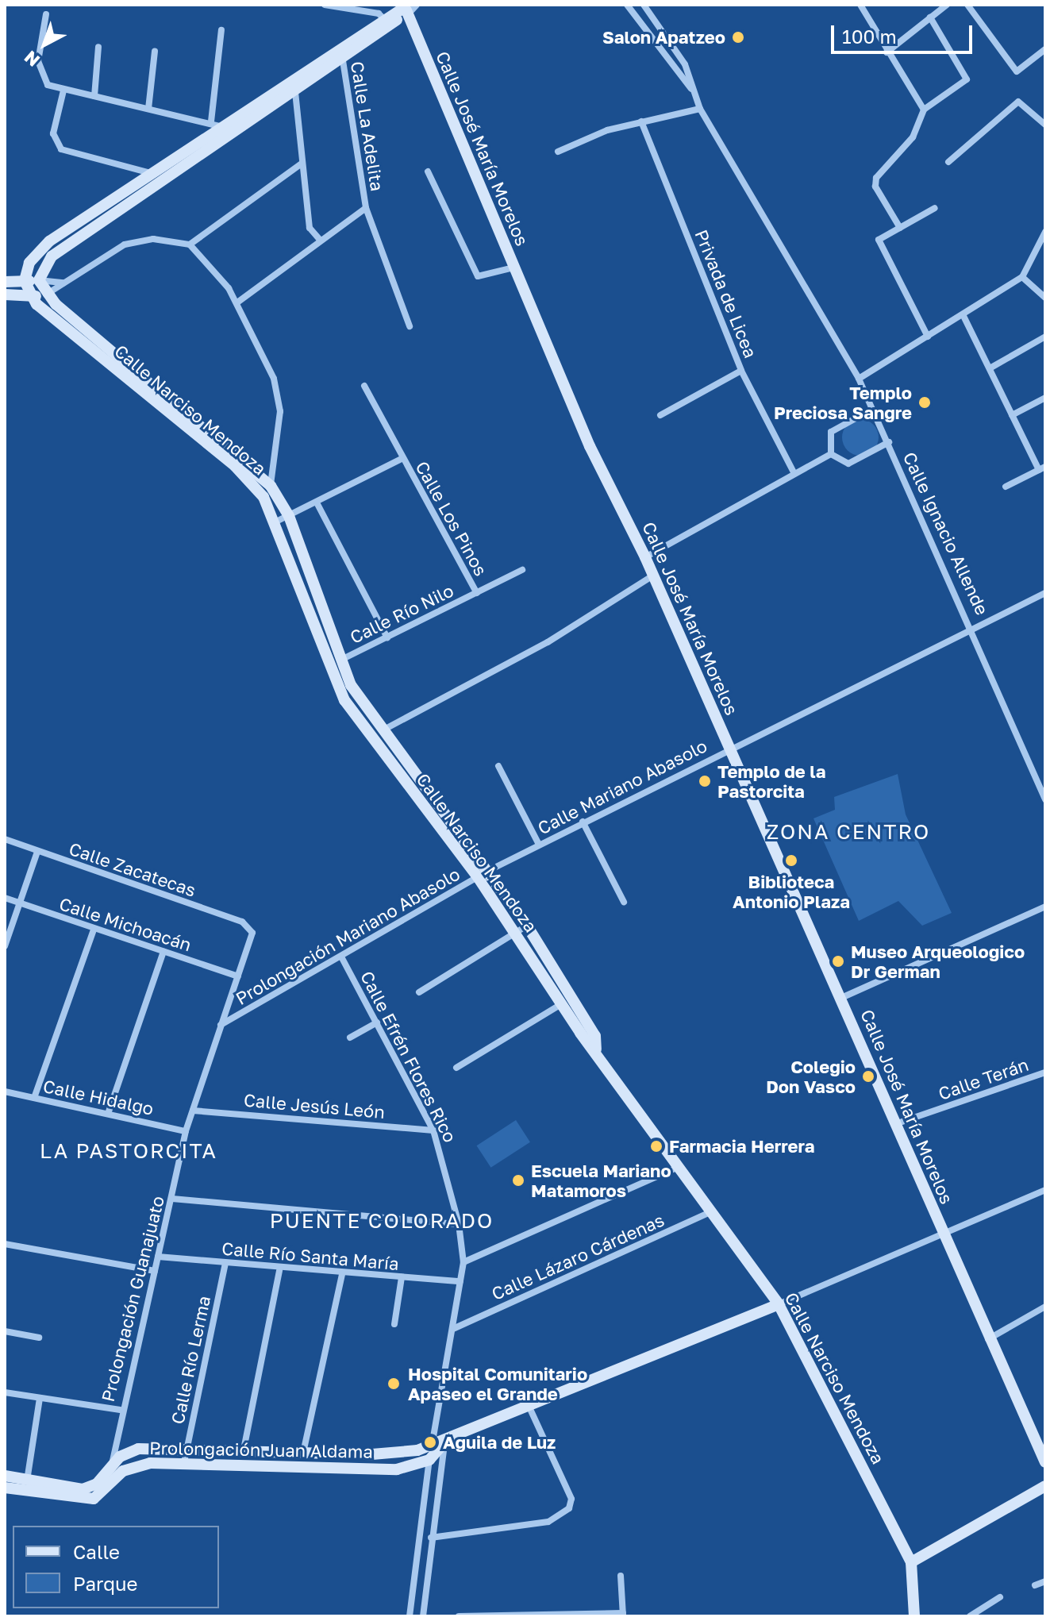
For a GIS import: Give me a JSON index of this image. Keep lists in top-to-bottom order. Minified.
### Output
{"streets":{"street":["Calle La Adelita","Calle José María Morelos","Privada de Licea","Calle Narciso Mendoza","Calle Los Pinos","Calle Ignacio Allende","Calle Río Nilo","Calle Mariano Abasolo","Calle Zacatecas","Calle Michoacán","Prolongación Mariano Abasolo","Calle Efrén Flores Rico","Calle Terán","Calle Hidalgo","Calle Jesús León","Calle Río Santa María","Calle Lázaro Cárdenas","Prolongación Guanajuato","Calle Río Lerma","Prolongación Juan Aldama"]},"crossings":[["Calle José María Morelos","Calle Mariano Abasolo"],["Calle José María Morelos","Calle Terán"],["Calle Narciso Mendoza","Calle Río Nilo"],["Calle Narciso Mendoza","Calle Mariano Abasolo"],["Calle Narciso Mendoza","Prolongación Mariano Abasolo"],["Calle Narciso Mendoza","Calle Lázaro Cárdenas"],["Calle Narciso Mendoza","Prolongación Juan Aldama"],["Calle Los Pinos","Calle Río Nilo"],["Calle Ignacio Allende","Calle Mariano Abasolo"],["Calle Mariano Abasolo","Prolongación Mariano Abasolo"],["Calle Zacatecas","Prolongación Guanajuato"],["Calle Michoacán","Prolongación Guanajuato"],["Prolongación Mariano Abasolo","Calle Efrén Flores Rico"],["Prolongación Mariano Abasolo","Prolongación Guanajuato"],["Calle Efrén Flores Rico","Calle Jesús León"],["Calle Efrén Flores Rico","Calle Río Santa María"],["Calle Efrén Flores Rico","Calle Lázaro Cárdenas"],["Calle Efrén Flores Rico","Prolongación Juan Aldama"],["Calle Hidalgo","Prolongación Guanajuato"],["Calle Jesús León","Prolongación Guanajuato"],["Calle Río Santa María","Prolongación Guanajuato"],["Calle Río Santa María","Calle Río Lerma"],["Prolongación Guanajuato","Prolongación Juan Aldama"],["Calle Río Lerma","Prolongación Juan Aldama"]],"districts":["ZONA CENTRO","LA PASTORCITA","PUENTE COLORADO"],"places":["Salon Apatzeo","Templo Preciosa Sangre","Templo de la Pastorcita","Biblioteca Antonio Plaza","Museo Arqueologico Dr German","Colegio Don Vasco","Farmacia Herrera","Escuela Mariano Matamoros","Hospital Comunitario Apaseo el Grande","Aguila de Luz"],"legend":["Calle","Parque"],"scale_bar":"100 m","north":"bottom left"}
